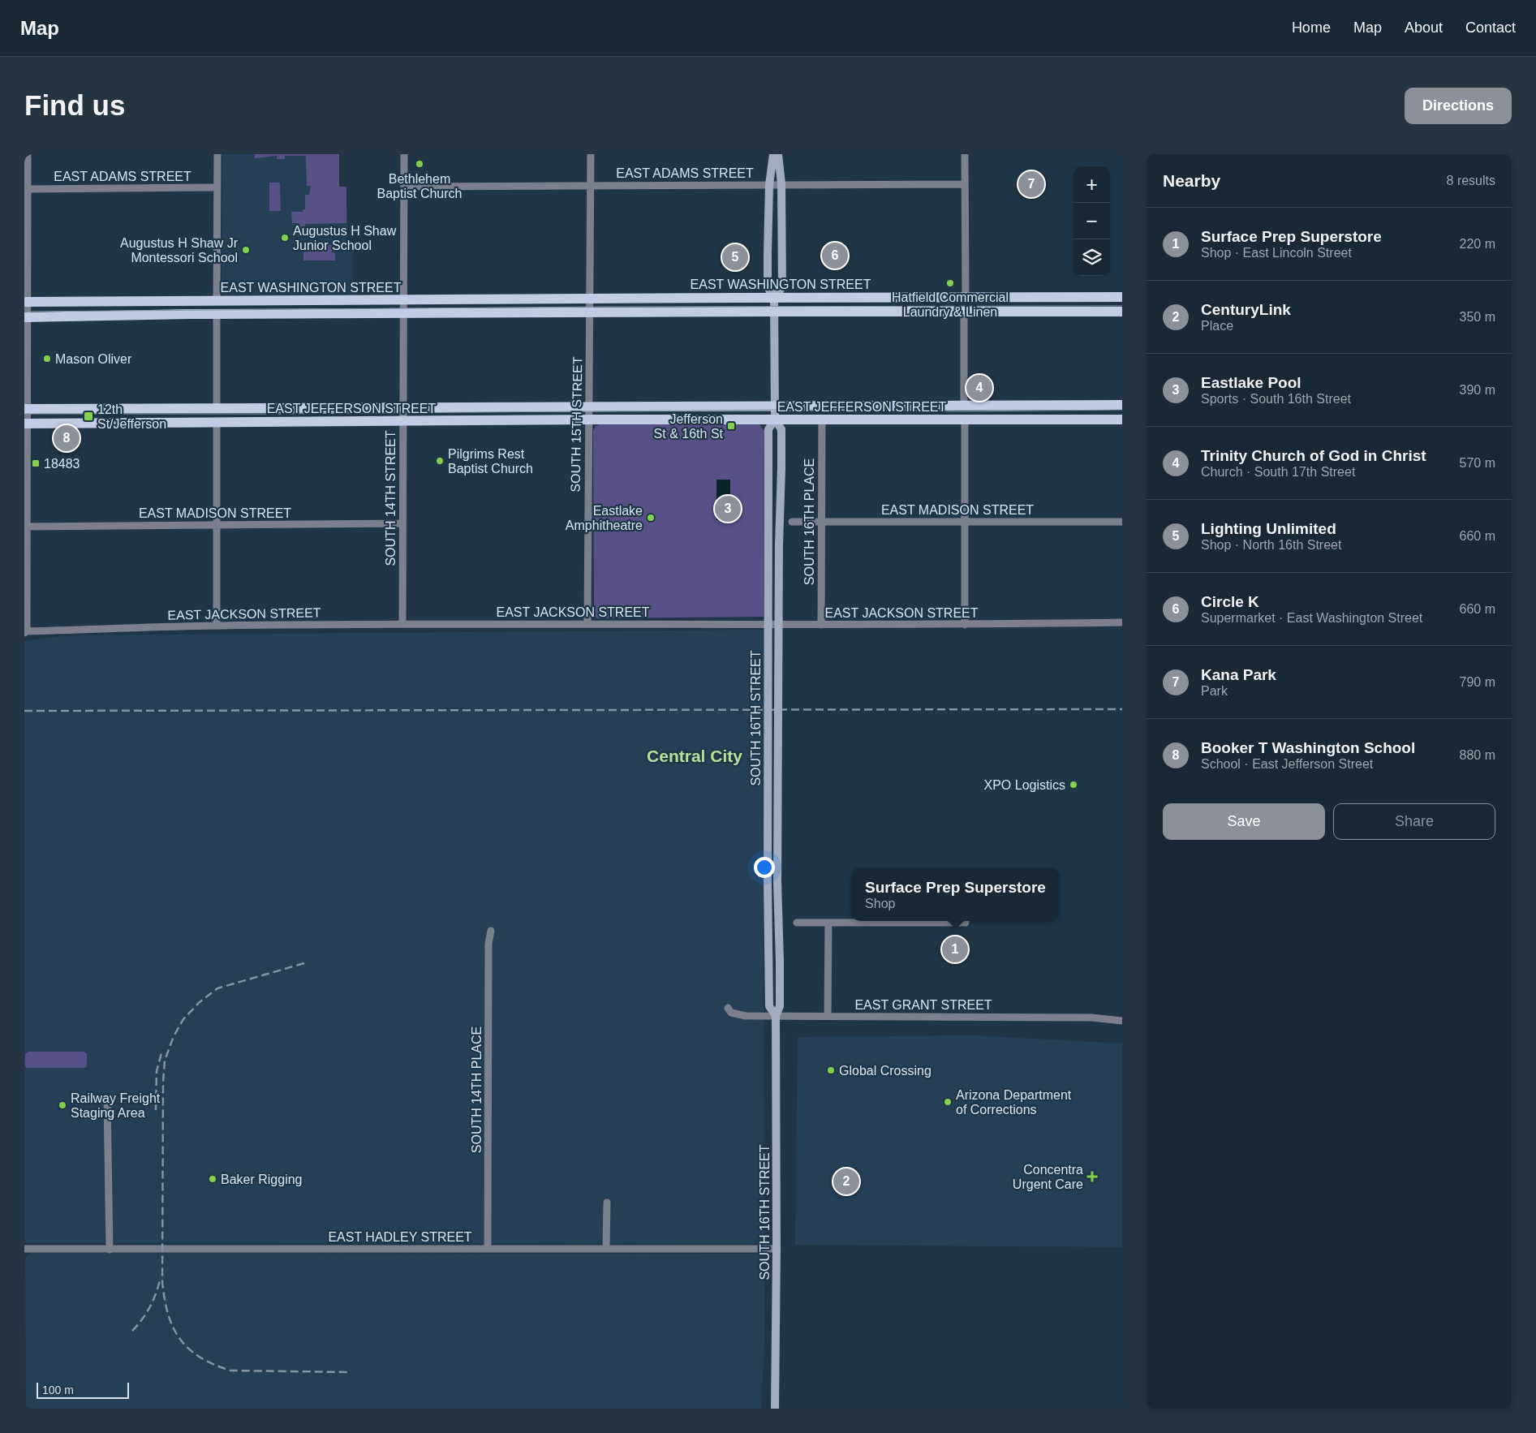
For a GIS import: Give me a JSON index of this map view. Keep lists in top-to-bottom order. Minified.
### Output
{"streets":{"main road":["EAST WASHINGTON STREET","EAST JEFFERSON STREET","SOUTH 16TH STREET"],"street":["EAST ADAMS STREET","SOUTH 15TH STREET","SOUTH 14TH STREET","EAST MADISON STREET","SOUTH 16TH PLACE","EAST JACKSON STREET","EAST GRANT STREET","SOUTH 14TH PLACE","EAST HADLEY STREET"]},"crossings":[["EAST ADAMS STREET","SOUTH 15TH STREET"],["EAST ADAMS STREET","SOUTH 14TH STREET"],["EAST WASHINGTON STREET","SOUTH 15TH STREET"],["EAST WASHINGTON STREET","SOUTH 14TH STREET"],["EAST WASHINGTON STREET","SOUTH 16TH STREET"],["EAST JEFFERSON STREET","SOUTH 15TH STREET"],["EAST JEFFERSON STREET","SOUTH 14TH STREET"],["EAST JEFFERSON STREET","SOUTH 16TH PLACE"],["EAST JEFFERSON STREET","SOUTH 16TH STREET"],["SOUTH 15TH STREET","EAST JACKSON STREET"],["SOUTH 14TH STREET","EAST MADISON STREET"],["SOUTH 14TH STREET","EAST JACKSON STREET"],["EAST MADISON STREET","SOUTH 16TH PLACE"],["SOUTH 16TH PLACE","EAST JACKSON STREET"],["SOUTH 16TH STREET","EAST GRANT STREET"],["SOUTH 16TH STREET","EAST HADLEY STREET"],["SOUTH 14TH PLACE","EAST HADLEY STREET"]],"districts":["Central City"],"places":{"other":["Bethlehem Baptist Church","Augustus H Shaw Junior School","Augustus H Shaw Jr Montessori School","Hatfield Commercial Laundry & Linen","Mason Oliver","Pilgrims Rest Baptist Church","Eastlake Amphitheatre","XPO Logistics","Global Crossing","Arizona Department of Corrections","Railway Freight Staging Area","Baker Rigging"],"transit":["12th St/Jefferson","Jefferson St & 16th St","18483"],"health":["Concentra Urgent Care"]},"scale_bar":"100 m","page":{"header":"Map","nav":["Home","Map","About","Contact"],"buttons":["Directions",["Save","Share"]],"title":"Find us","heading":["Nearby","8 results"],"map_buttons":["+","−"],"pins":["7","6","5","4","8","3","1","2"],"list":[{"mark":"1","name":"Surface Prep Superstore","note":"Shop · East Lincoln Street","value":"220 m"},{"mark":"2","name":"CenturyLink","note":"Place","value":"350 m"},{"mark":"3","name":"Eastlake Pool","note":"Sports · South 16th Street","value":"390 m"},{"mark":"4","name":"Trinity Church of God in Christ","note":"Church · South 17th Street","value":"570 m"},{"mark":"5","name":"Lighting Unlimited","note":"Shop · North 16th Street","value":"660 m"},{"mark":"6","name":"Circle K","note":"Supermarket · East Washington Street","value":"660 m"},{"mark":"7","name":"Kana Park","note":"Park","value":"790 m"},{"mark":"8","name":"Booker T Washington School","note":"School · East Jefferson Street","value":"880 m"}],"popup":["Surface Prep Superstore","Shop"],"scale":"100 m"}}
